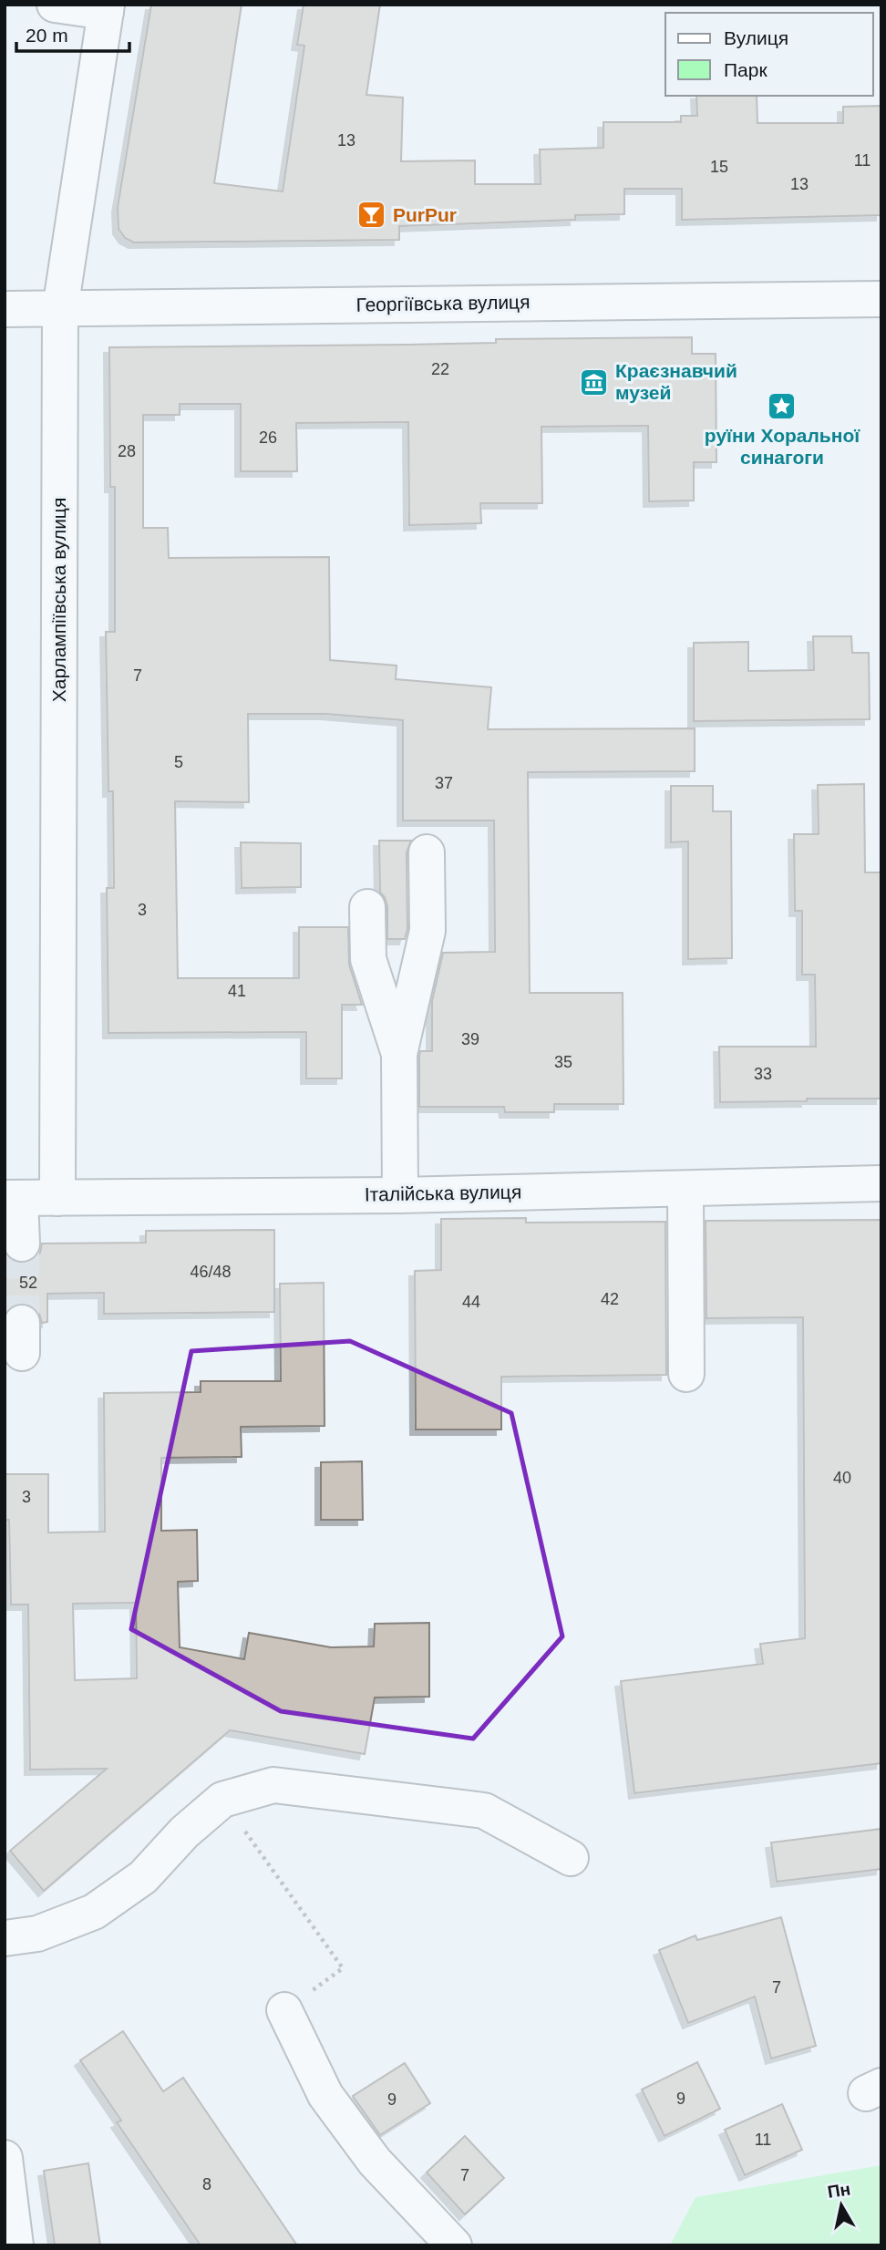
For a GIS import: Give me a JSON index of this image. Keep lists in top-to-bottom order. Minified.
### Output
{"streets":{"street":["Георгіївська вулиця","Харлампіївська вулиця","Італійська вулиця"]},"crossings":[["Георгіївська вулиця","Харлампіївська вулиця"],["Харлампіївська вулиця","Італійська вулиця"]],"places":{"bar":["PurPur"],"museum":["Краєзнавчий музей"],"place":["руїни Хоральної синагоги"]},"house_numbers":["13","11","15","13","22","26","28","7","5","37","3","41","39","35","33","46/48","52","42","44","40","3","7","9","9","11","7","8"],"legend":["Вулиця","Парк"],"scale_bar":"20 m","north":"top"}
